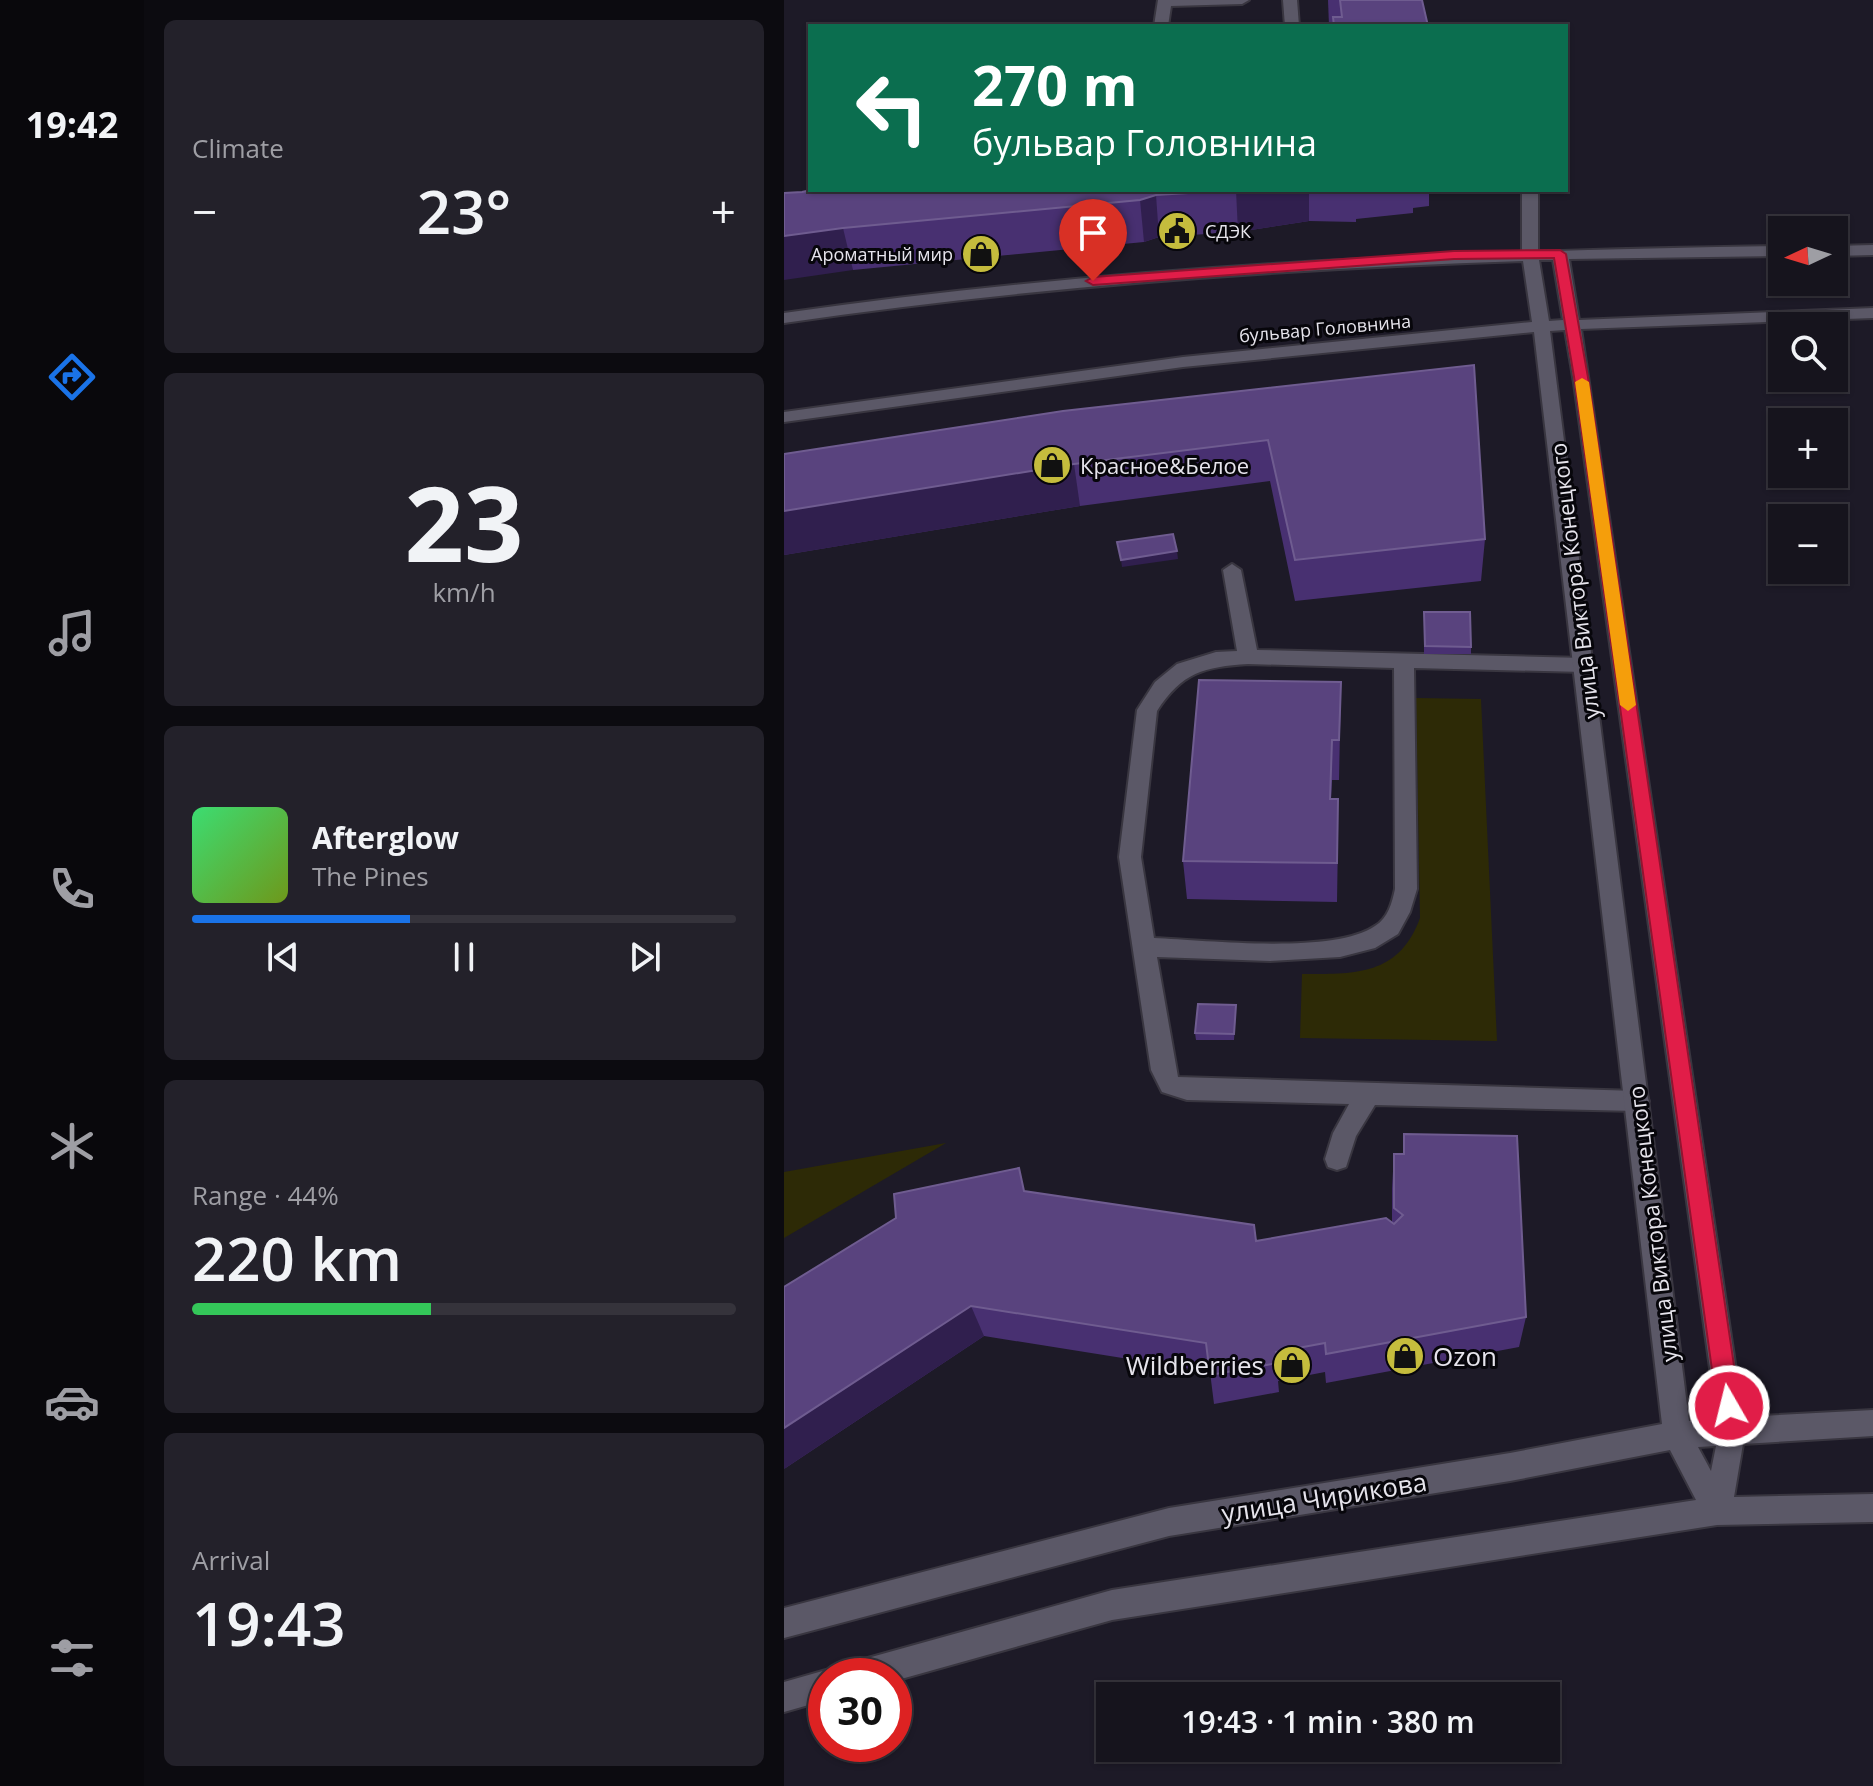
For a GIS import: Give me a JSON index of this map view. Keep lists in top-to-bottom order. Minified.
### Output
{"streets":{"street":["бульвар Головнина","улица Виктора Конецкого","улица Чирикова"]},"crossings":[["бульвар Головнина","улица Виктора Конецкого"],["улица Виктора Конецкого","улица Чирикова"]],"places":{"public building":["СДЭК"],"shop":["Ароматный мир","Красное&Белое","Ozon","Wildberries"]},"north":"left","page":{"tabs":"19:42","tile":["Climate",["23","km/h"],["Range · 44%","220 km"],["Arrival","19:43"]],"turn":["270 m","бульвар Головнина"],"heat":["−","23°","+"],"map_buttons":["+","−"],"song":["Afterglow","The Pines"],"limit":"30","trip":"19:43 · 1 min · 380 m"}}
